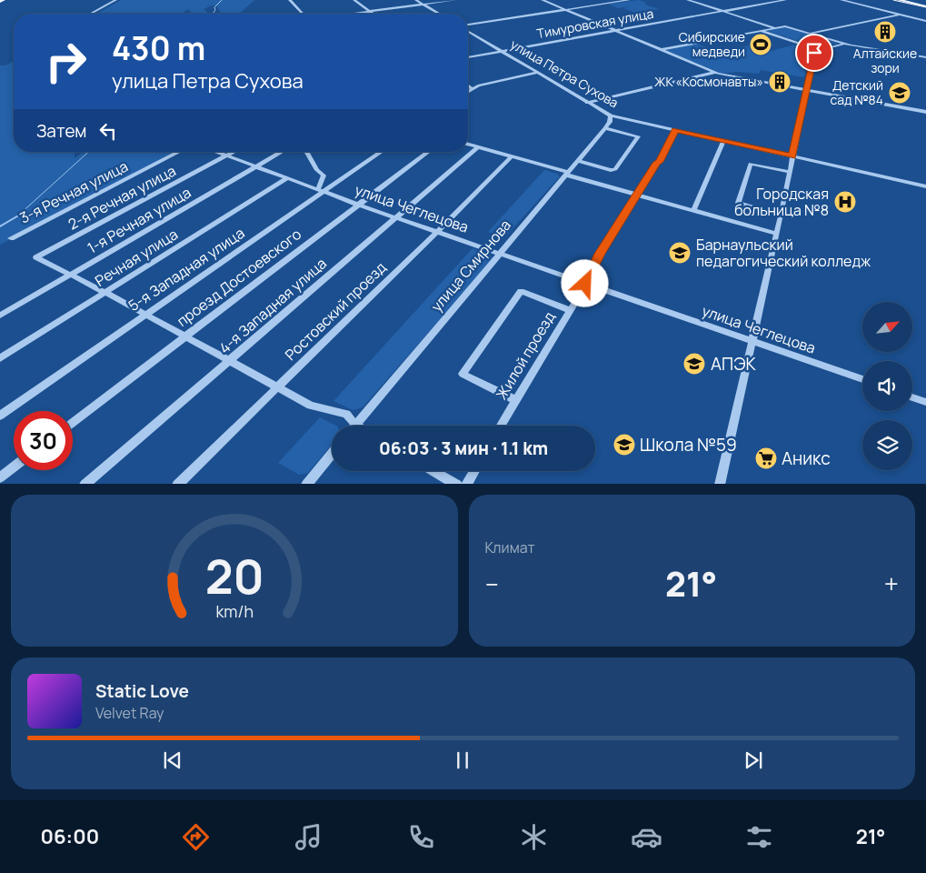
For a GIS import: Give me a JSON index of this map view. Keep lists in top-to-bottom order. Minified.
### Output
{"streets":{"street":["Тимуровская улица","улица Петра Сухова","3-я Речная улица","2-я Речная улица","улица Чеглецова","1-я Речная улица","Речная улица","улица Смирнова","5-я Западная улица","проезд Достоевского","4-я Западная улица","Ростовский проезд","Жилой проезд"]},"crossings":[["Тимуровская улица","улица Петра Сухова"],["улица Петра Сухова","улица Смирнова"],["улица Петра Сухова","Жилой проезд"],["2-я Речная улица","улица Чеглецова"],["2-я Речная улица","1-я Речная улица"],["улица Чеглецова","1-я Речная улица"],["улица Чеглецова","Речная улица"],["улица Чеглецова","улица Смирнова"],["улица Чеглецова","5-я Западная улица"],["улица Чеглецова","проезд Достоевского"],["улица Чеглецова","4-я Западная улица"],["улица Чеглецова","Ростовский проезд"],["улица Чеглецова","Жилой проезд"]],"places":{"building":["Алтайские зори","ЖК «Космонавты»"],"sports":["Сибирские медведи"],"school or university":["Детский сад №84","Барнаульский педагогический колледж","АПЭК","Школа №59"],"hospital":["Городская больница №8"],"supermarket":["Аникс"]},"north":"top right","page":{"turn":["430 m","улица Петра Сухова"],"then":"Затем","limit":"30","trip":"06:03 · 3 мин · 1.1 km","tile":"Климат","heat":["−","21°","+"],"song":["Static Love","Velvet Ray"],"tabs":["06:00","21°"],"gauge":["20","km/h"]}}
